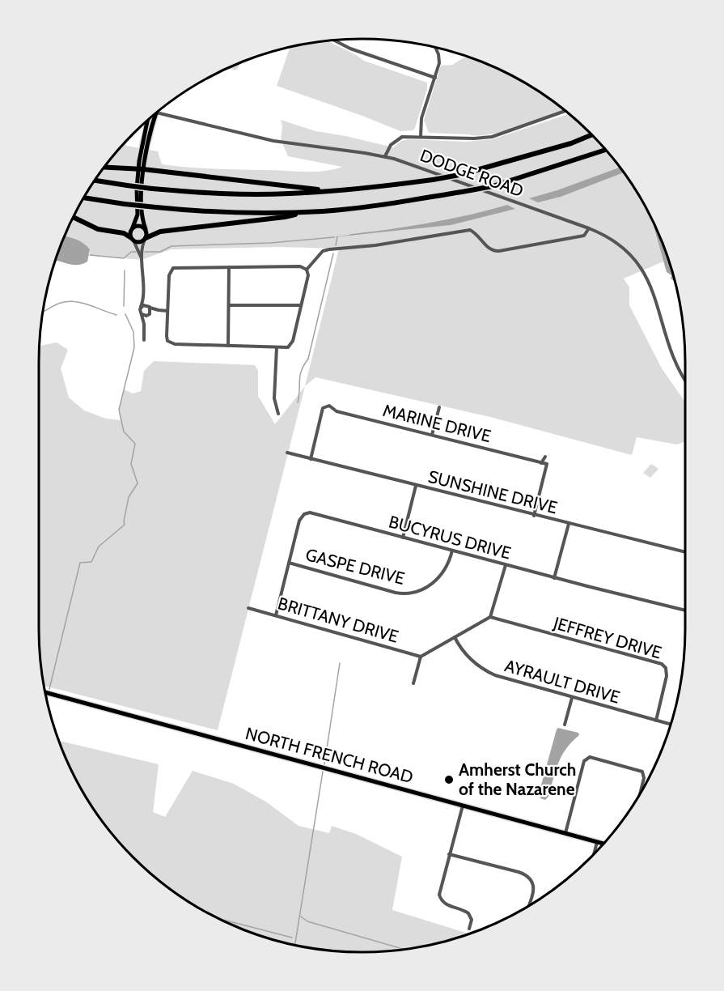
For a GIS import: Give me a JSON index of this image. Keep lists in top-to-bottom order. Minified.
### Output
{"streets":{"main road":["NORTH FRENCH ROAD"],"street":["DODGE ROAD","MARINE DRIVE","SUNSHINE DRIVE","BUCYRUS DRIVE","GASPE DRIVE","BRITTANY DRIVE","JEFFREY DRIVE","AYRAULT DRIVE"]},"crossings":[["MARINE DRIVE","SUNSHINE DRIVE"],["BUCYRUS DRIVE","GASPE DRIVE"],["BUCYRUS DRIVE","BRITTANY DRIVE"],["JEFFREY DRIVE","AYRAULT DRIVE"]],"places":["Amherst Church of the Nazarene"]}
